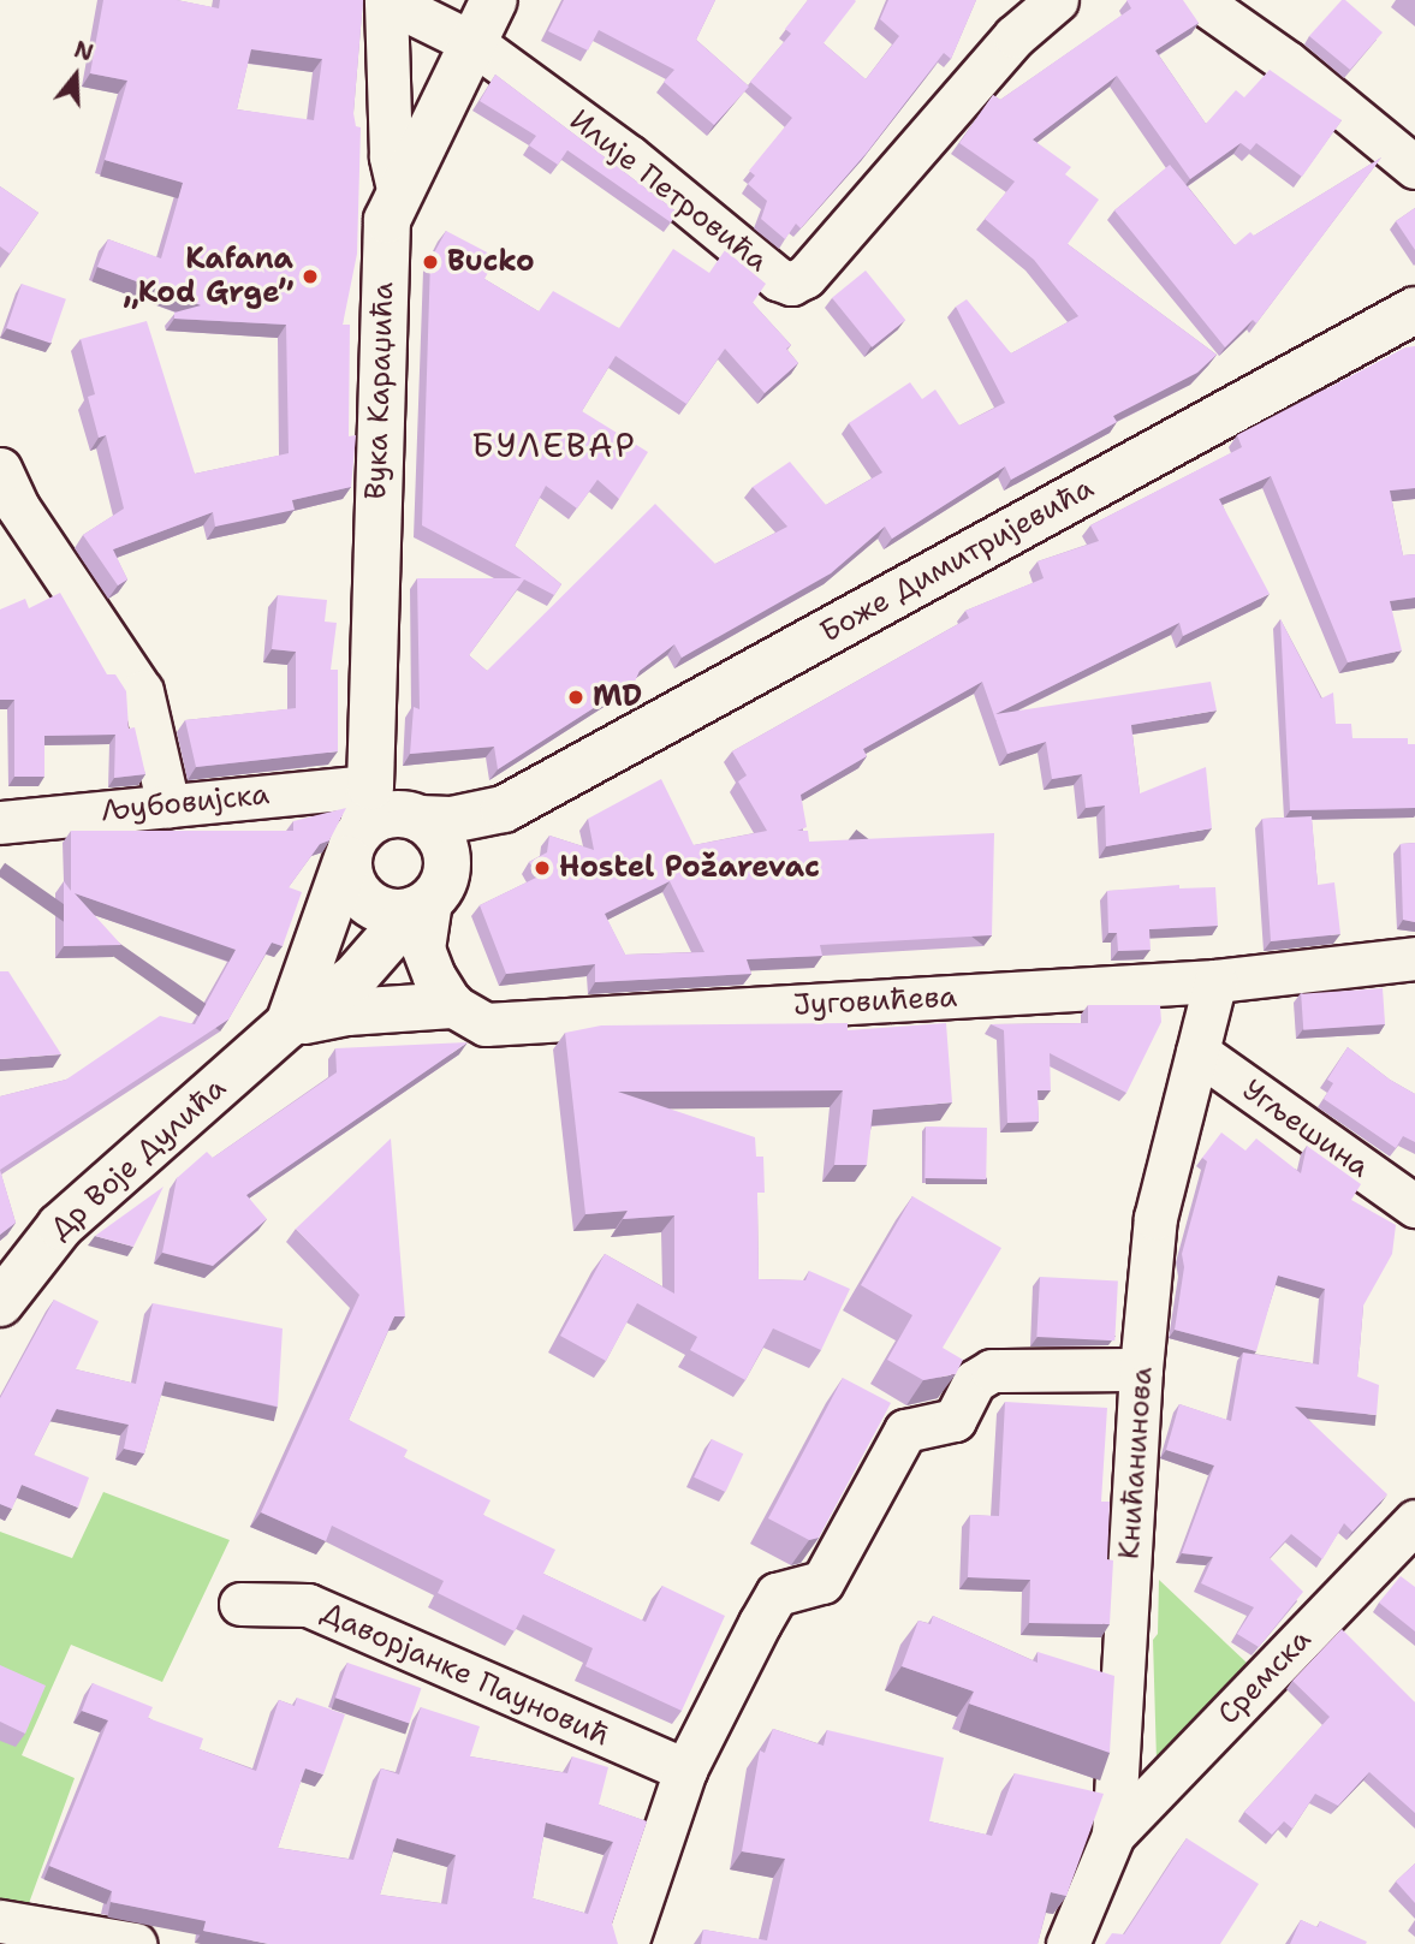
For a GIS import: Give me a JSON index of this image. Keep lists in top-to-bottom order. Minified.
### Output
{"streets":{"main road":["Вука Караџића","Боже Димитријевића","Др Воје Дулића"],"street":["Илије Петровића","Љубовијска","Југовићева","Угљешина","Книћанинова","Даворјанке Пауновић","Сремска"]},"crossings":[["Илије Петровића","Вука Караџића"],["Вука Караџића","Боже Димитријевића"],["Вука Караџића","Љубовијска"],["Вука Караџића","Др Воје Дулића"],["Боже Димитријевића","Љубовијска"],["Боже Димитријевића","Др Воје Дулића"],["Љубовијска","Др Воје Дулића"],["Југовићева","Книћанинова"],["Угљешина","Книћанинова"],["Книћанинова","Сремска"]],"districts":["БУЛЕВАР"],"places":["Bucko","Kafana „Kod Grge”","MD","Hostel Požarevac"],"north":"top"}
